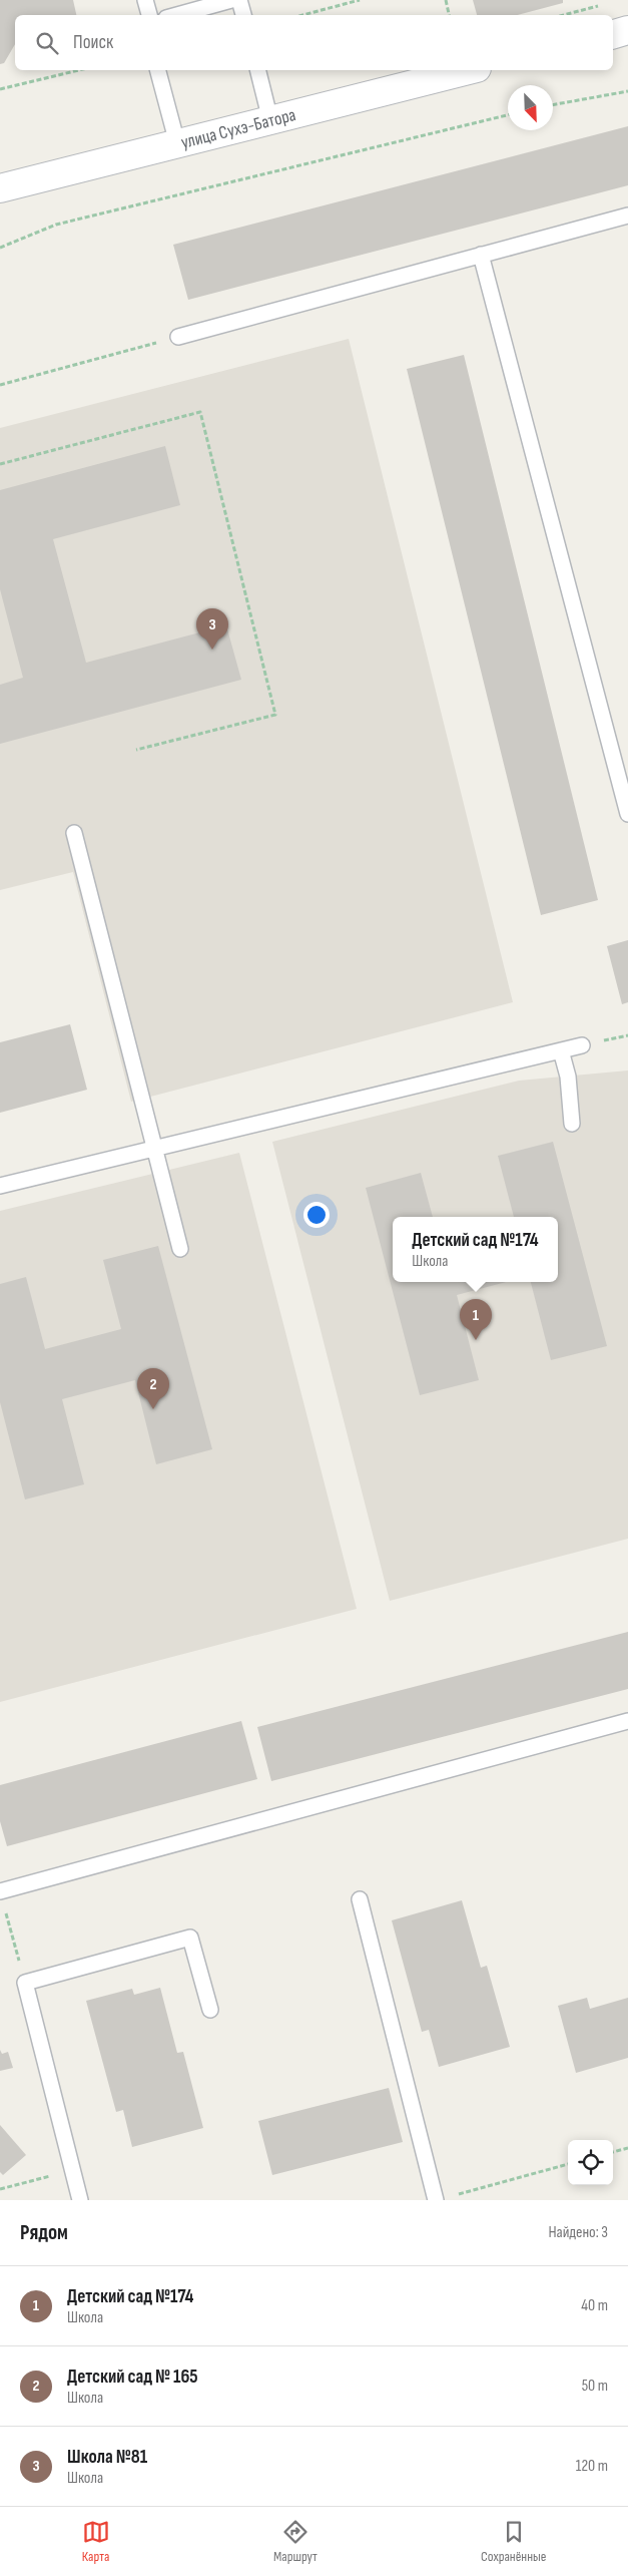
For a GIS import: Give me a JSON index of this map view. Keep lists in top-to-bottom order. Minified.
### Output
{"streets":{"street":["улица Сухэ-Батора"]},"north":"bottom right","page":{"search":"Поиск","pins":["3","1","2"],"popup":["Детский сад №174","Школа"],"heading":["Рядом","Найдено: 3"],"list":[{"mark":"1","name":"Детский сад №174","note":"Школа","value":"40 m"},{"mark":"2","name":"Детский сад № 165","note":"Школа","value":"50 m"},{"mark":"3","name":"Школа №81","note":"Школа","value":"120 m"}],"nav":["Карта","Маршрут","Сохранённые"]}}
